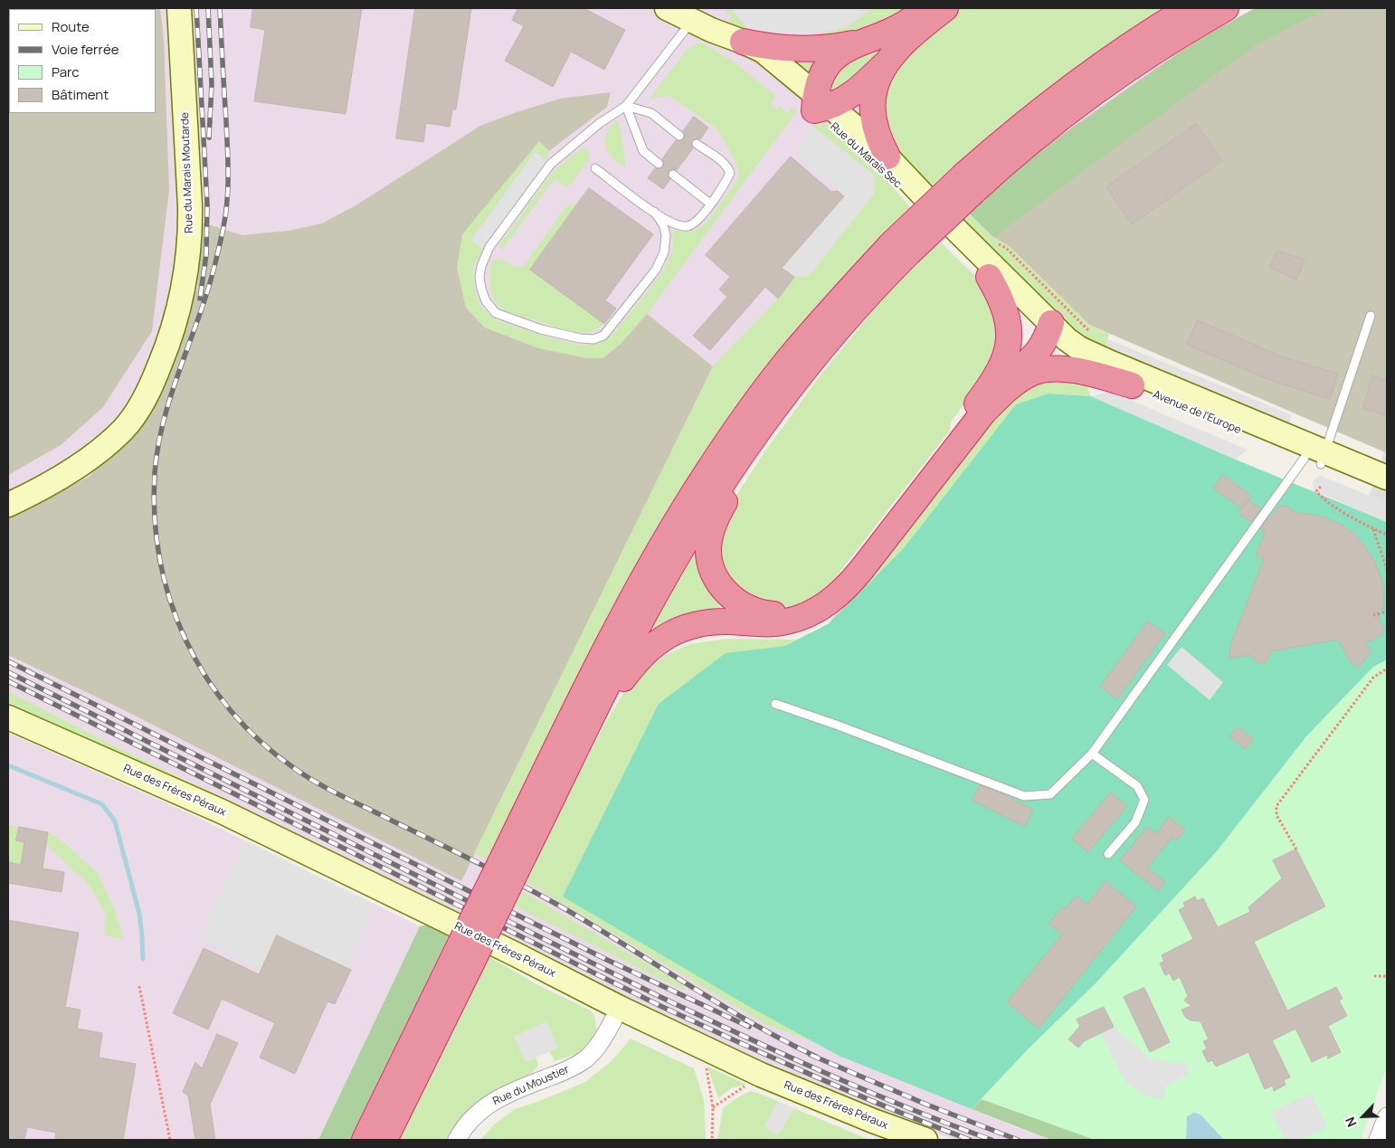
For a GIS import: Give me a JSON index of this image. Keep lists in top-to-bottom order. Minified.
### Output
{"streets":{"street":["Rue du Marais Sec","Rue du Marais Moutarde","Avenue de l'Europe","Rue des Frères Péraux","Rue du Moustier"]},"crossings":[["Rue du Marais Sec","Avenue de l'Europe"],["Rue des Frères Péraux","Rue du Moustier"]],"legend":["Route","Voie ferrée","Parc","Bâtiment"],"north":"bottom left"}
